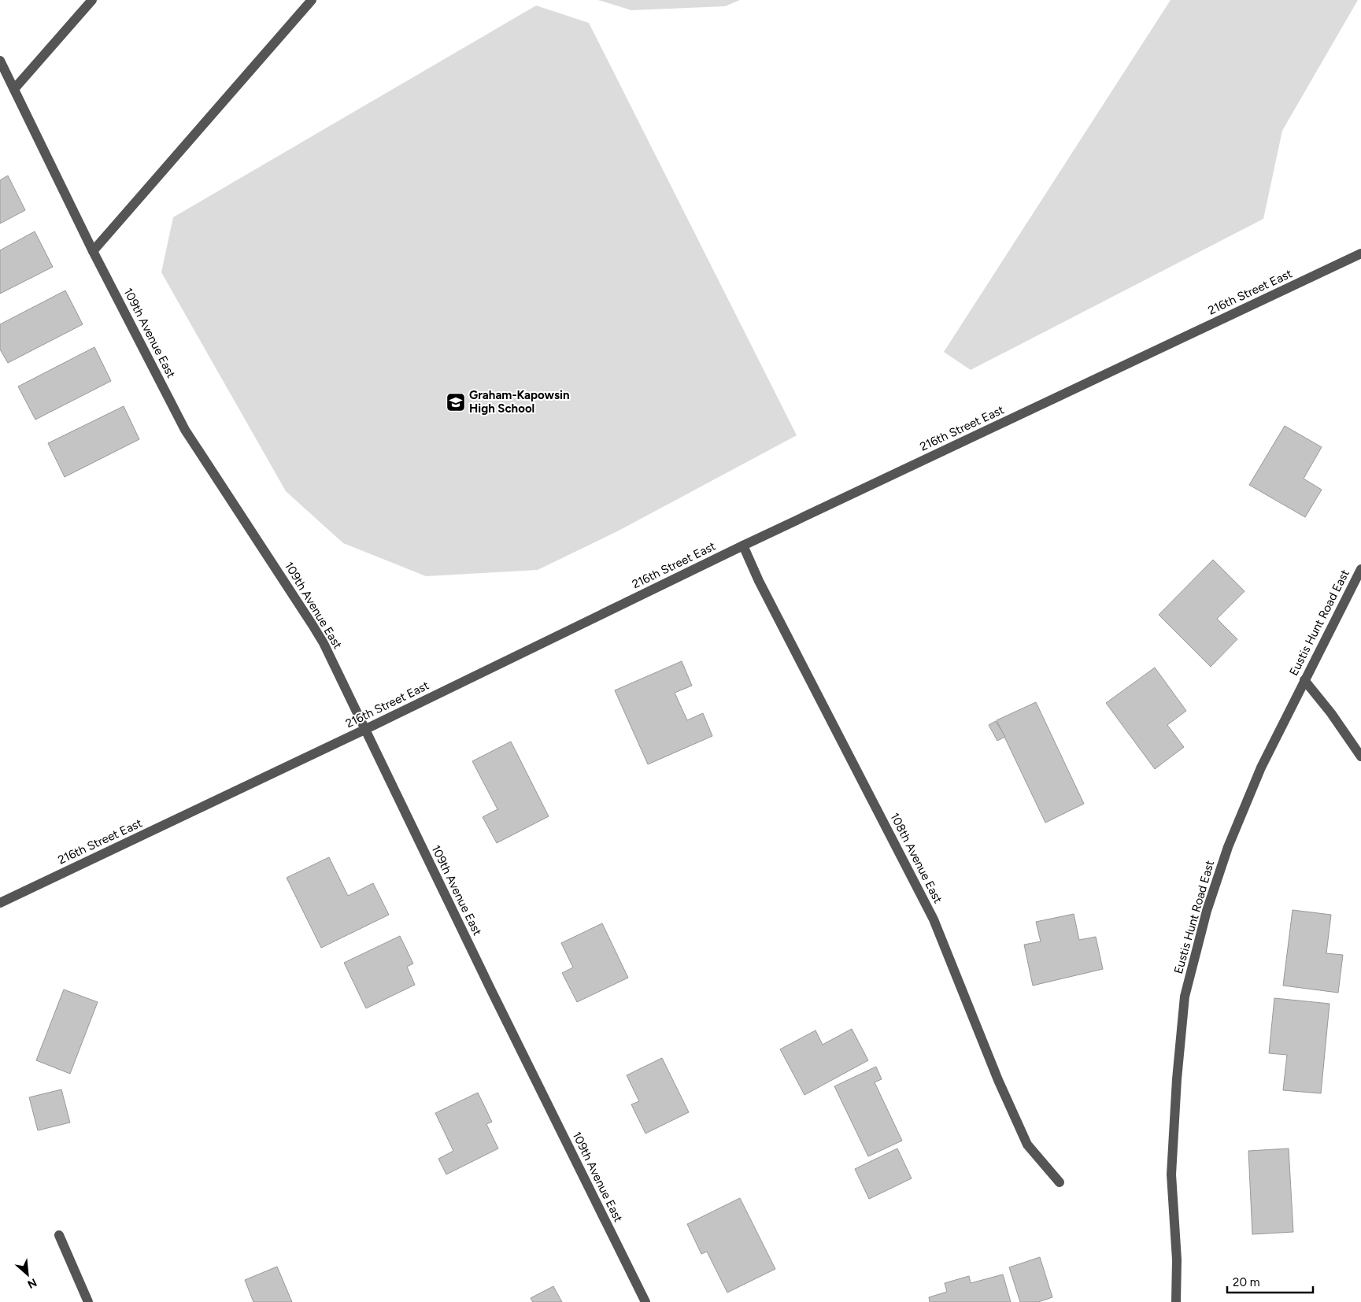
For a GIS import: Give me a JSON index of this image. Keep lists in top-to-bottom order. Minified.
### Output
{"streets":{"street":["216th Street East","109th Avenue East","Eustis Hunt Road East","108th Avenue East"]},"crossings":[["216th Street East","109th Avenue East"],["216th Street East","108th Avenue East"]],"places":{"school or university":["Graham-Kapowsin High School"]},"scale_bar":"20 m","north":"bottom right"}
